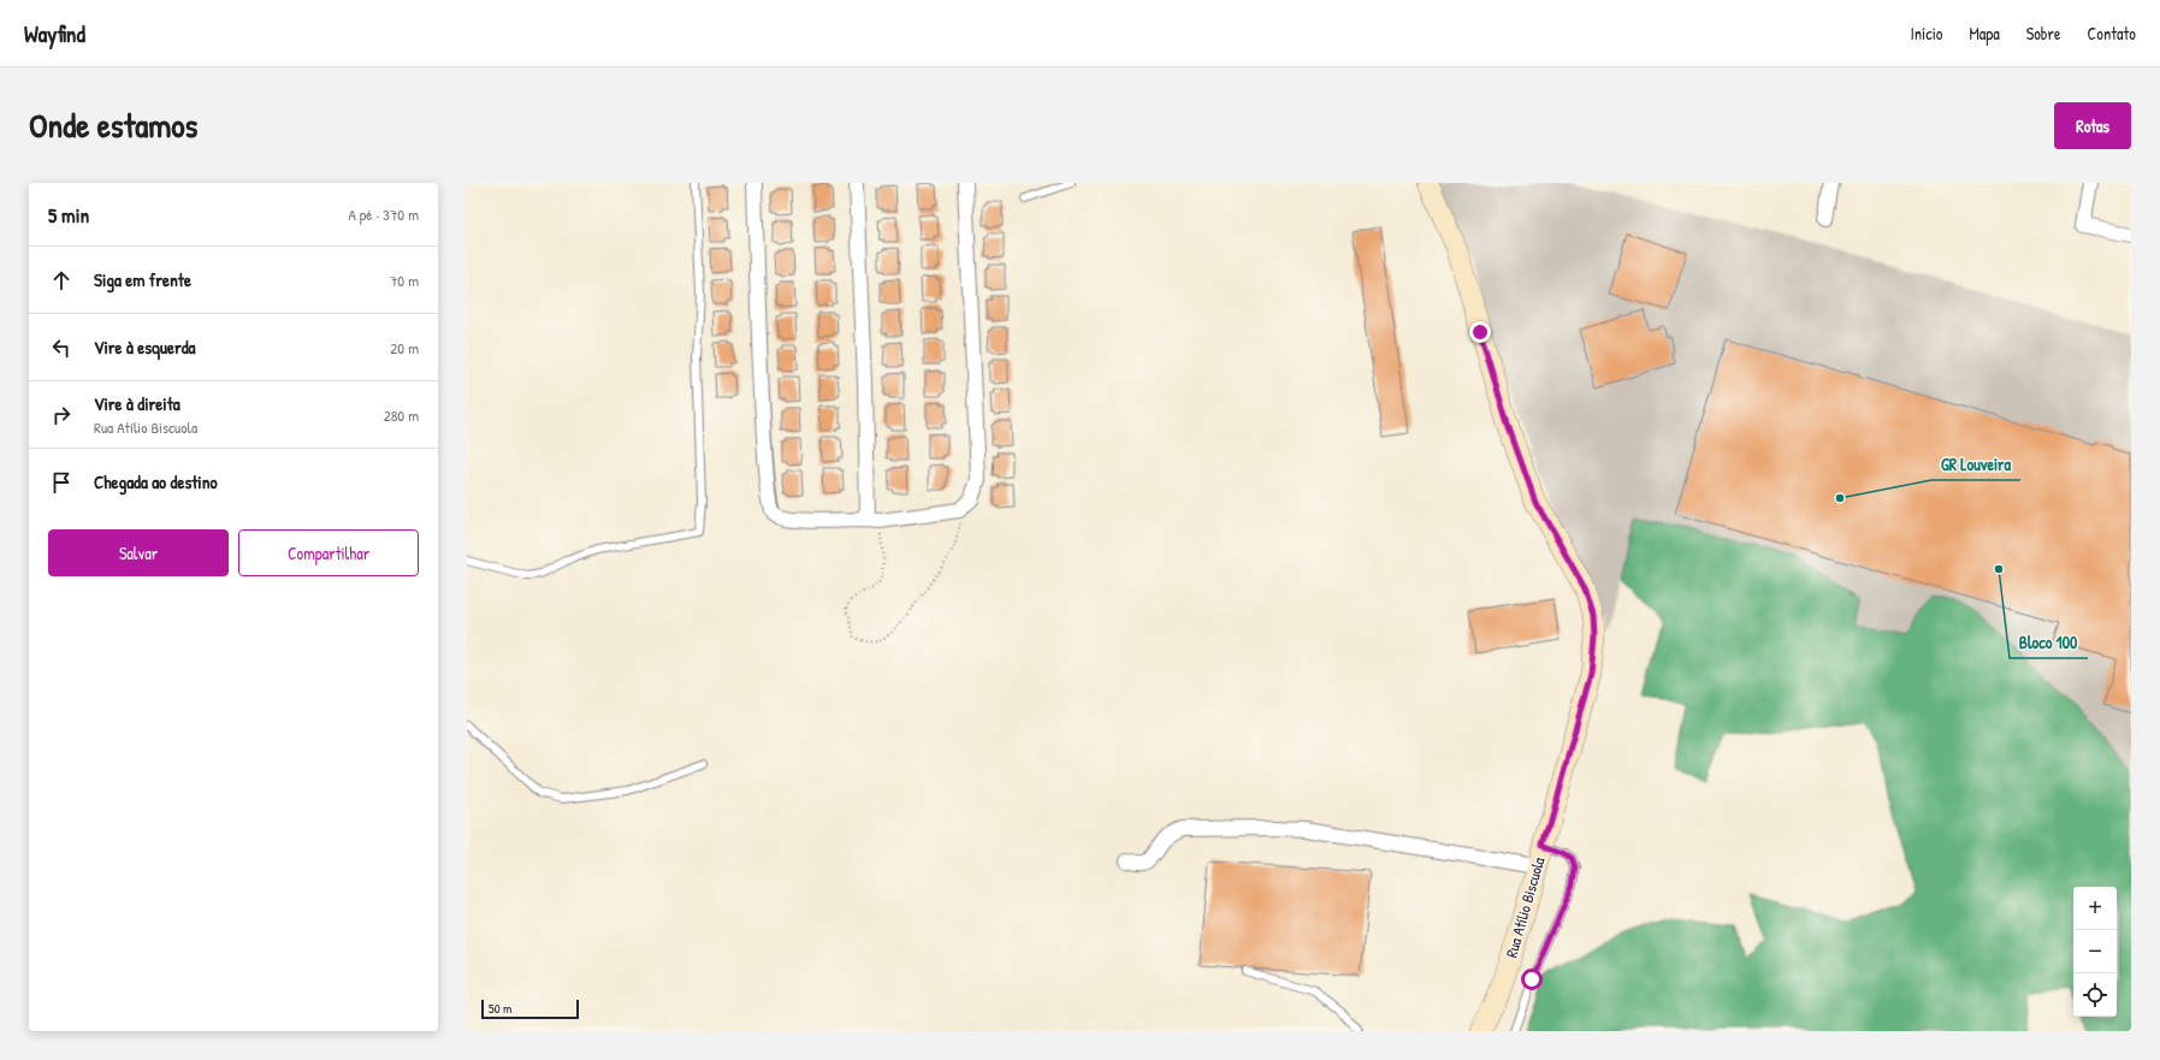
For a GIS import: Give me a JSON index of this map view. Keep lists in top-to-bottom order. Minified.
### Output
{"streets":{"street":["Rua Atílio Biscuola"]},"places":["GR Louveira","Bloco 100"],"scale_bar":"50 m","page":{"header":"Wayfind","nav":["Início","Mapa","Sobre","Contato"],"title":"Onde estamos","buttons":["Rotas",["Salvar","Compartilhar"]],"heading":["5 min","A pé · 370 m"],"list":[["Siga em frente","70 m"],["Vire à esquerda","20 m"],["Vire à direita","Rua Atílio Biscuola","280 m"],"Chegada ao destino"],"map_buttons":["+","−"],"scale":"50 m"}}
